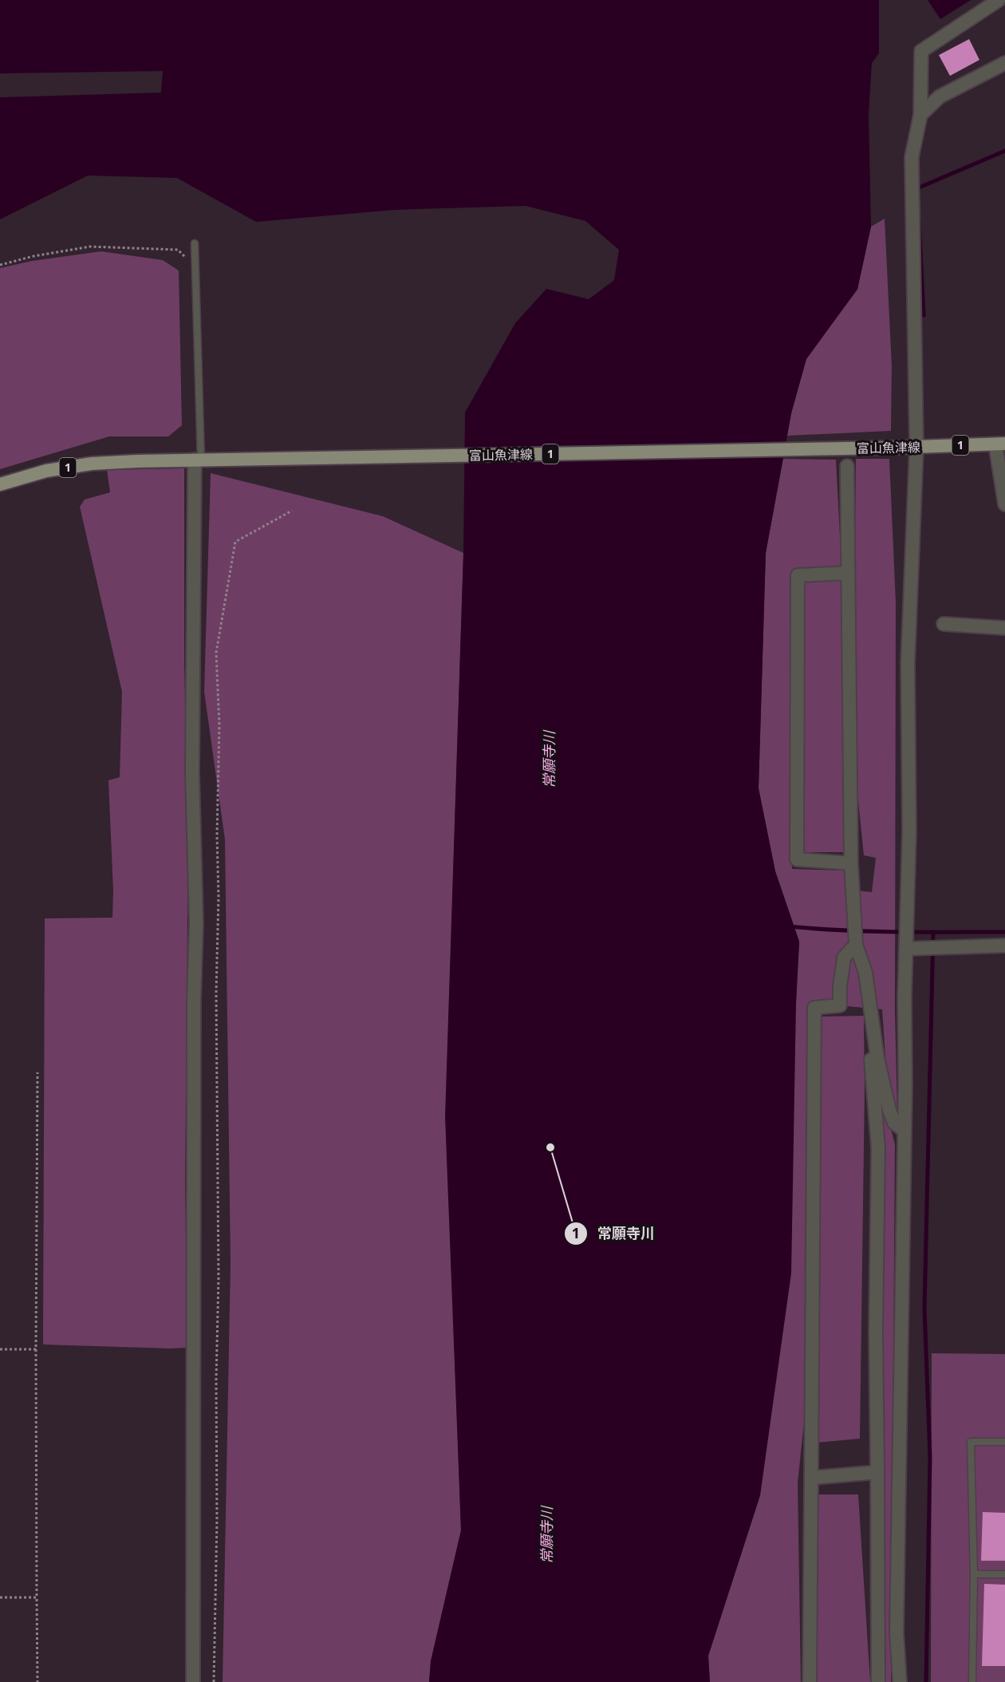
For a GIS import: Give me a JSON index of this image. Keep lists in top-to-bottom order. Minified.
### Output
{"streets":{"main road":["1","富山魚津線"]},"water":["常願寺川"],"places":["常願寺川"]}
